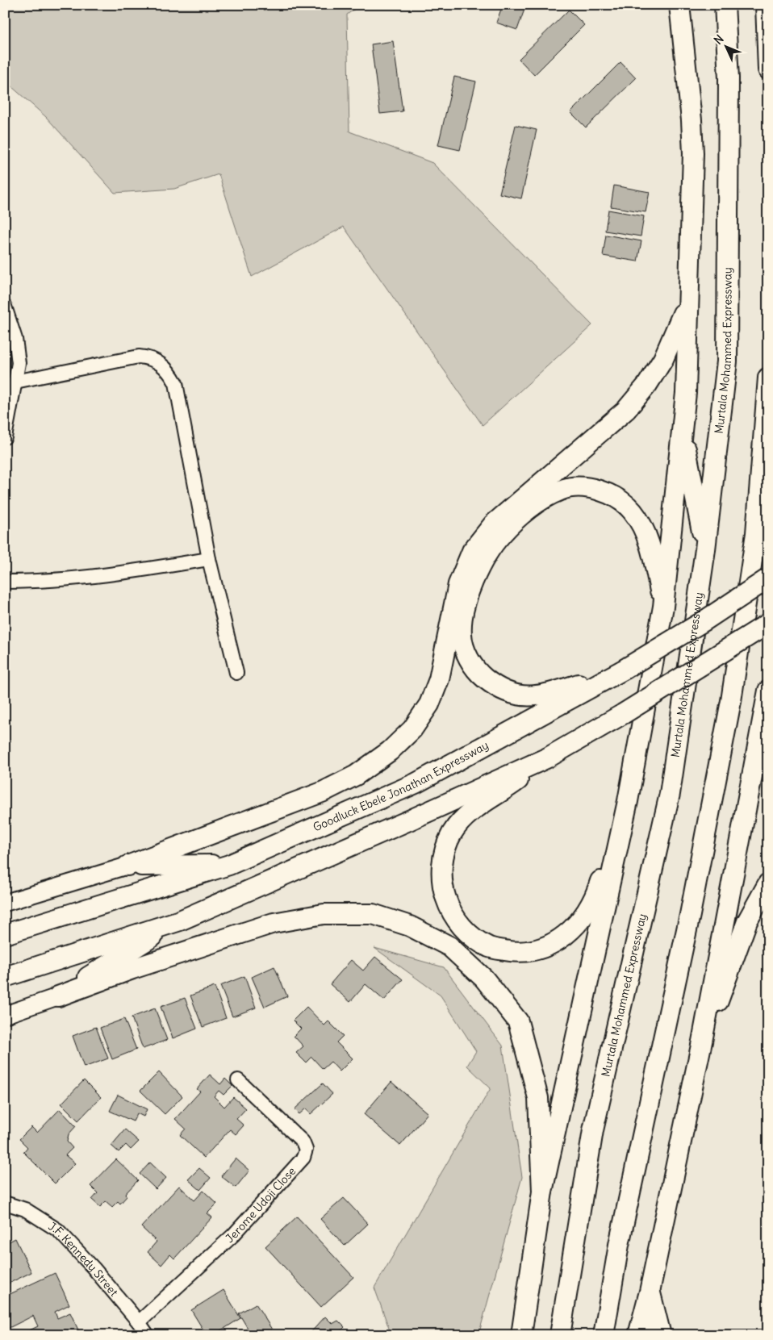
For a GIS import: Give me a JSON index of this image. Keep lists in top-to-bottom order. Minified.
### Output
{"streets":{"highway":["Murtala Mohammed Expressway","Goodluck Ebele Jonathan Expressway"],"street":["Jerome Udoji Close","J.F. Kennedy Street"]},"crossings":[["Jerome Udoji Close","J.F. Kennedy Street"]],"north":"top left"}
